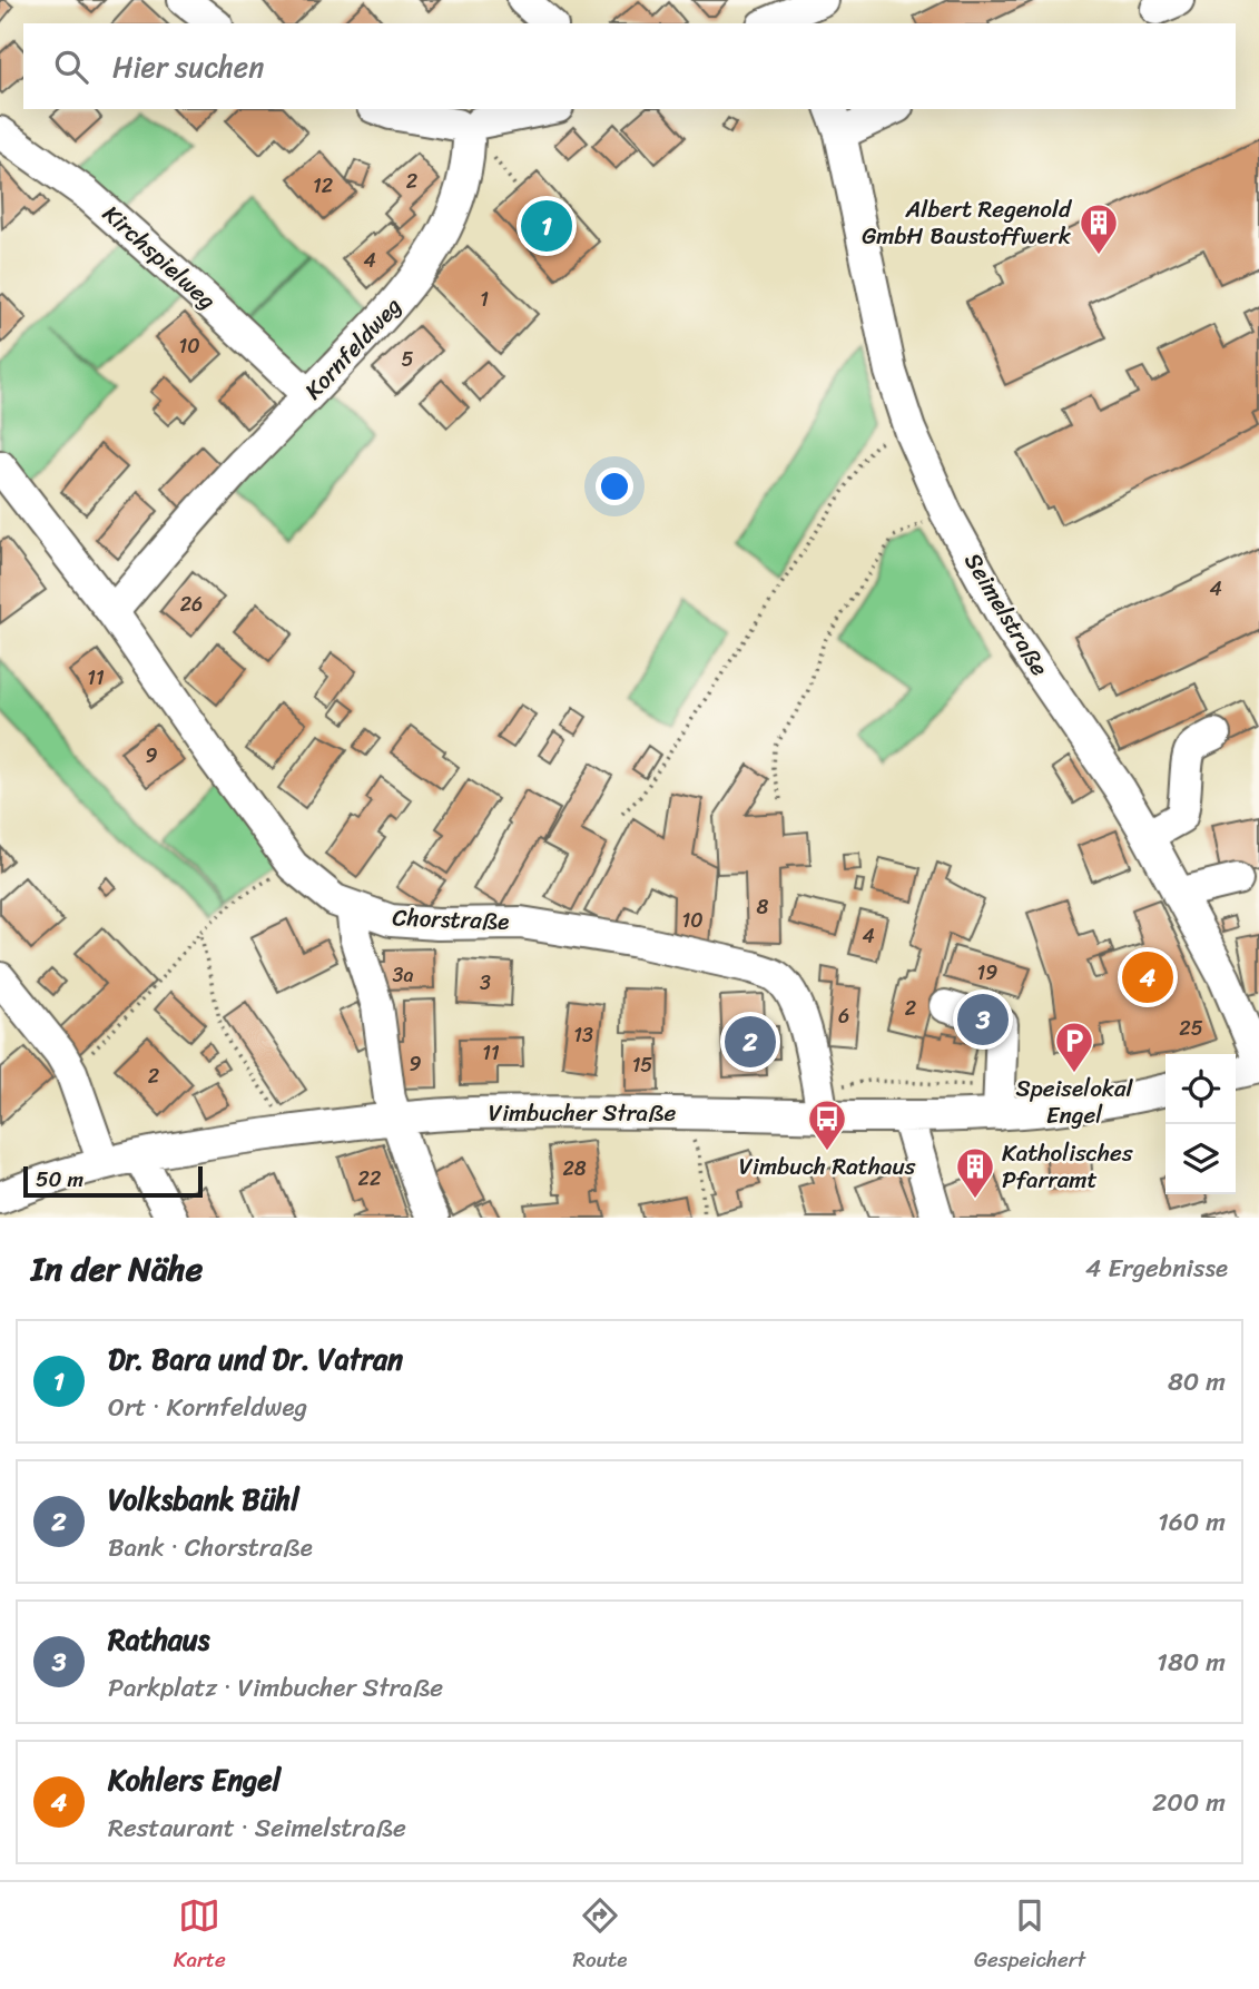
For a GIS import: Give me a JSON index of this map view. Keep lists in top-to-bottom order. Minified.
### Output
{"streets":{"street":["Kirchspielweg","Kornfeldweg","Seimelstraße","Chorstraße","Vimbucher Straße"]},"crossings":[["Kirchspielweg","Kornfeldweg"],["Kornfeldweg","Chorstraße"],["Chorstraße","Vimbucher Straße"]],"places":{"building":["Albert Regenold GmbH Baustoffwerk","Katholisches Pfarramt"],"parking":["Speiselokal Engel"],"bus stop":["Vimbuch Rathaus"]},"house_numbers":["2","12","4","1","10","5","4","26","11","9","8","10","4","19","3a","3","2","6","25","13","11","9","15","2","28","22"],"scale_bar":"50 m","page":{"search":"Hier suchen","pins":["1","4","3","2"],"scale":"50 m","heading":["In der Nähe","4 Ergebnisse"],"list":[{"mark":"1","name":"Dr. Bara und Dr. Vatran","note":"Ort · Kornfeldweg","value":"80 m"},{"mark":"2","name":"Volksbank Bühl","note":"Bank · Chorstraße","value":"160 m"},{"mark":"3","name":"Rathaus","note":"Parkplatz · Vimbucher Straße","value":"180 m"},{"mark":"4","name":"Kohlers Engel","note":"Restaurant · Seimelstraße","value":"200 m"}],"nav":["Karte","Route","Gespeichert"]}}
